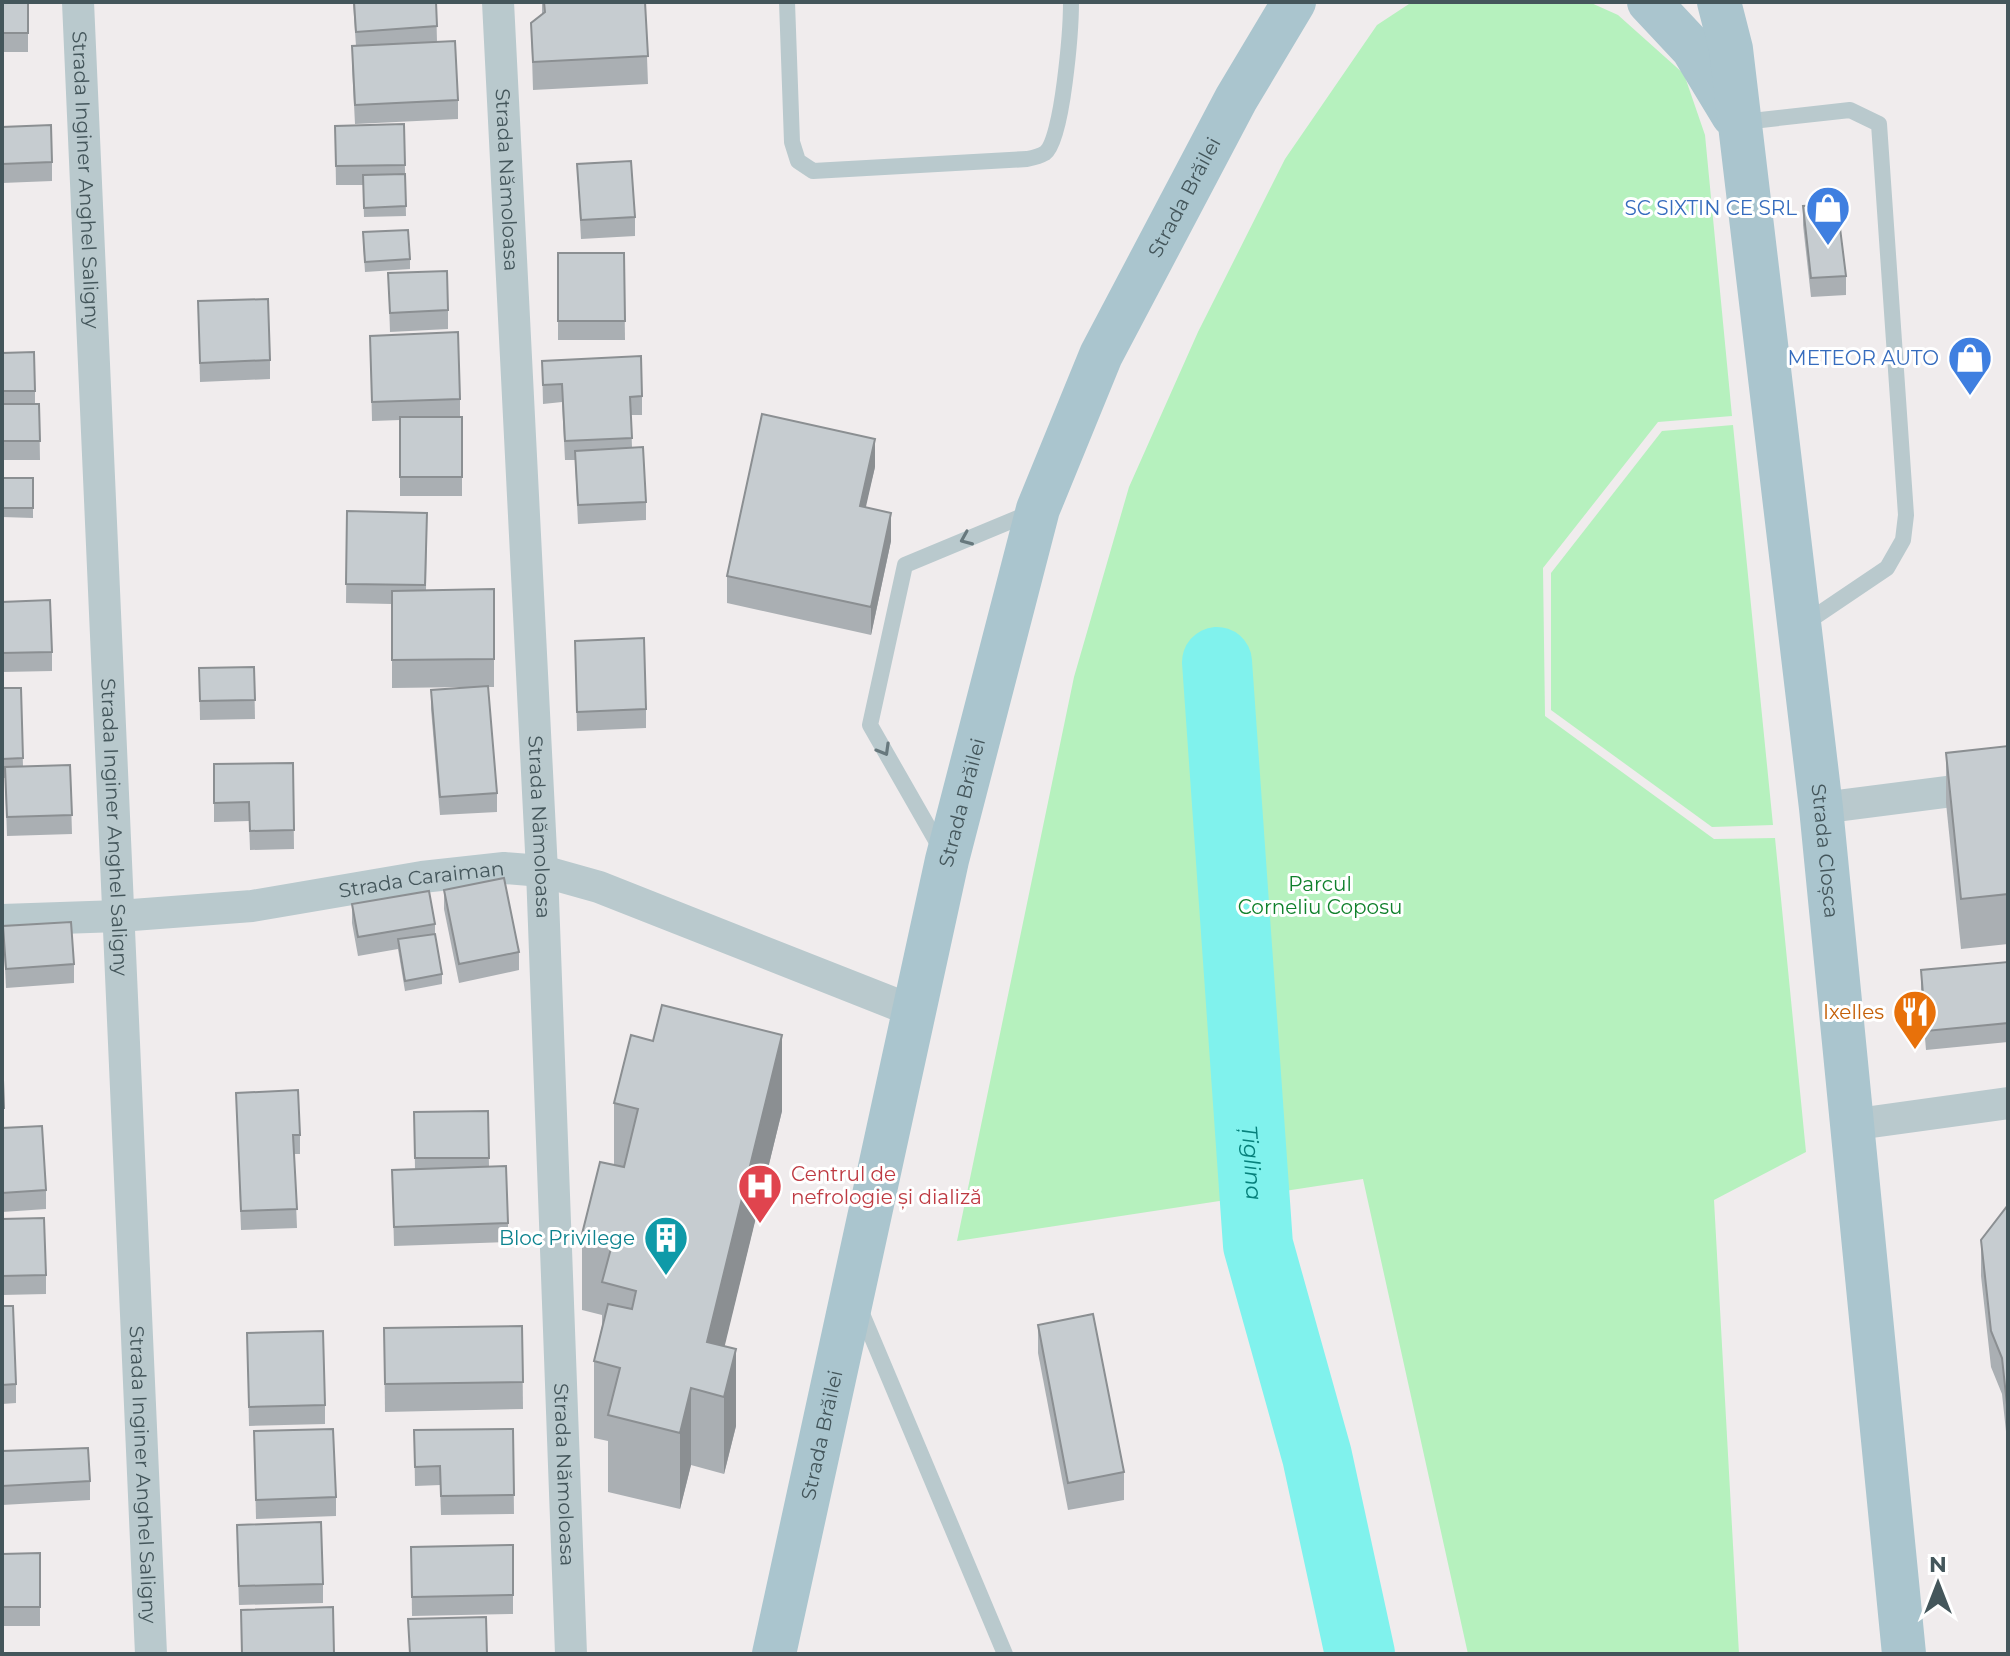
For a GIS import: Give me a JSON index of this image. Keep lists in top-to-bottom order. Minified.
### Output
{"streets":{"main road":["Strada Brăilei","Strada Cloșca"],"street":["Strada Inginer Anghel Saligny","Strada Nămoloasa","Strada Caraiman"]},"crossings":[["Strada Inginer Anghel Saligny","Strada Caraiman"],["Strada Nămoloasa","Strada Caraiman"],["Strada Brăilei","Strada Caraiman"]],"water":["Țiglina"],"parks":["Parcul Corneliu Coposu"],"places":{"shop":["SC SIXTIN CE SRL","METEOR AUTO"],"restaurant":["Ixelles"],"hospital":["Centrul de nefrologie și dializă"],"building":["Bloc Privilege"]},"north":"top"}
